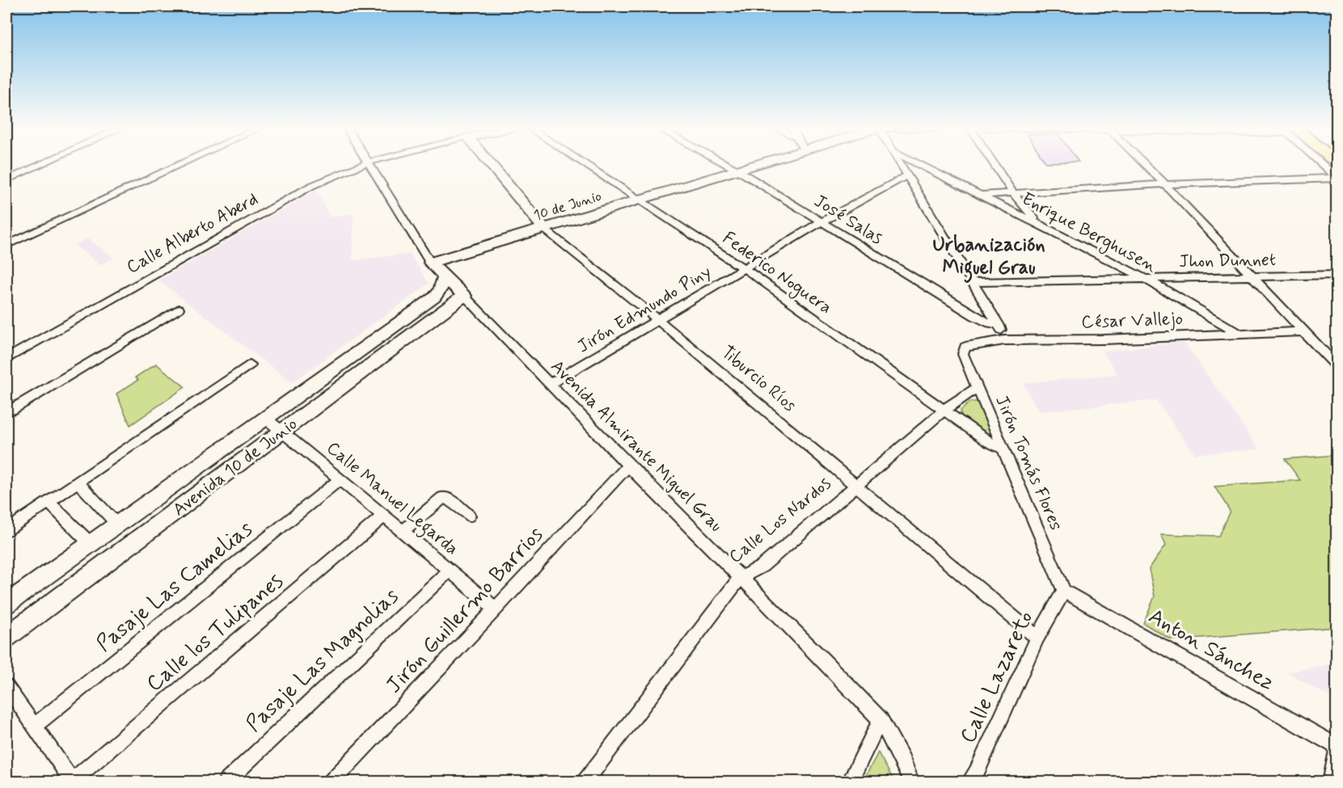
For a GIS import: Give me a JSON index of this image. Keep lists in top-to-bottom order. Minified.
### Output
{"streets":{"street":["10 de Junio","José Salas","Enrique Berghusen","Calle Alberto Aberd","Jhon Dunnet","Federico Noguera","Jirón Edmundo Piny","César Vallejo","Tiburcio Ríos","Avenida Almirante Miguel Grau","Jirón Tomás Flores","Avenida 10 de Junio","Calle Manuel Legarda","Calle Los Nardos","Pasaje Las Camelias","Jirón Guillermo Barrios","Calle los Tulipanes","Anton Sánchez","Pasaje Las Magnolias","Calle Lazareto"]},"crossings":[["10 de Junio","José Salas"],["10 de Junio","Federico Noguera"],["10 de Junio","Tiburcio Ríos"],["10 de Junio","Avenida Almirante Miguel Grau"],["José Salas","Jirón Edmundo Piny"],["Enrique Berghusen","Jhon Dunnet"],["Enrique Berghusen","César Vallejo"],["Federico Noguera","Jirón Edmundo Piny"],["Federico Noguera","Jirón Tomás Flores"],["Federico Noguera","Calle Los Nardos"],["Jirón Edmundo Piny","Tiburcio Ríos"],["Jirón Edmundo Piny","Avenida Almirante Miguel Grau"],["César Vallejo","Jirón Tomás Flores"],["Tiburcio Ríos","Calle Los Nardos"],["Tiburcio Ríos","Calle Lazareto"],["Avenida Almirante Miguel Grau","Avenida 10 de Junio"],["Avenida Almirante Miguel Grau","Calle Los Nardos"],["Avenida Almirante Miguel Grau","Jirón Guillermo Barrios"],["Jirón Tomás Flores","Calle Los Nardos"],["Jirón Tomás Flores","Anton Sánchez"],["Jirón Tomás Flores","Calle Lazareto"],["Avenida 10 de Junio","Calle Manuel Legarda"],["Calle Manuel Legarda","Pasaje Las Camelias"],["Calle Manuel Legarda","Jirón Guillermo Barrios"],["Calle Manuel Legarda","Calle los Tulipanes"],["Calle Manuel Legarda","Pasaje Las Magnolias"],["Anton Sánchez","Calle Lazareto"]],"districts":["Urbanización Miguel Grau"]}
